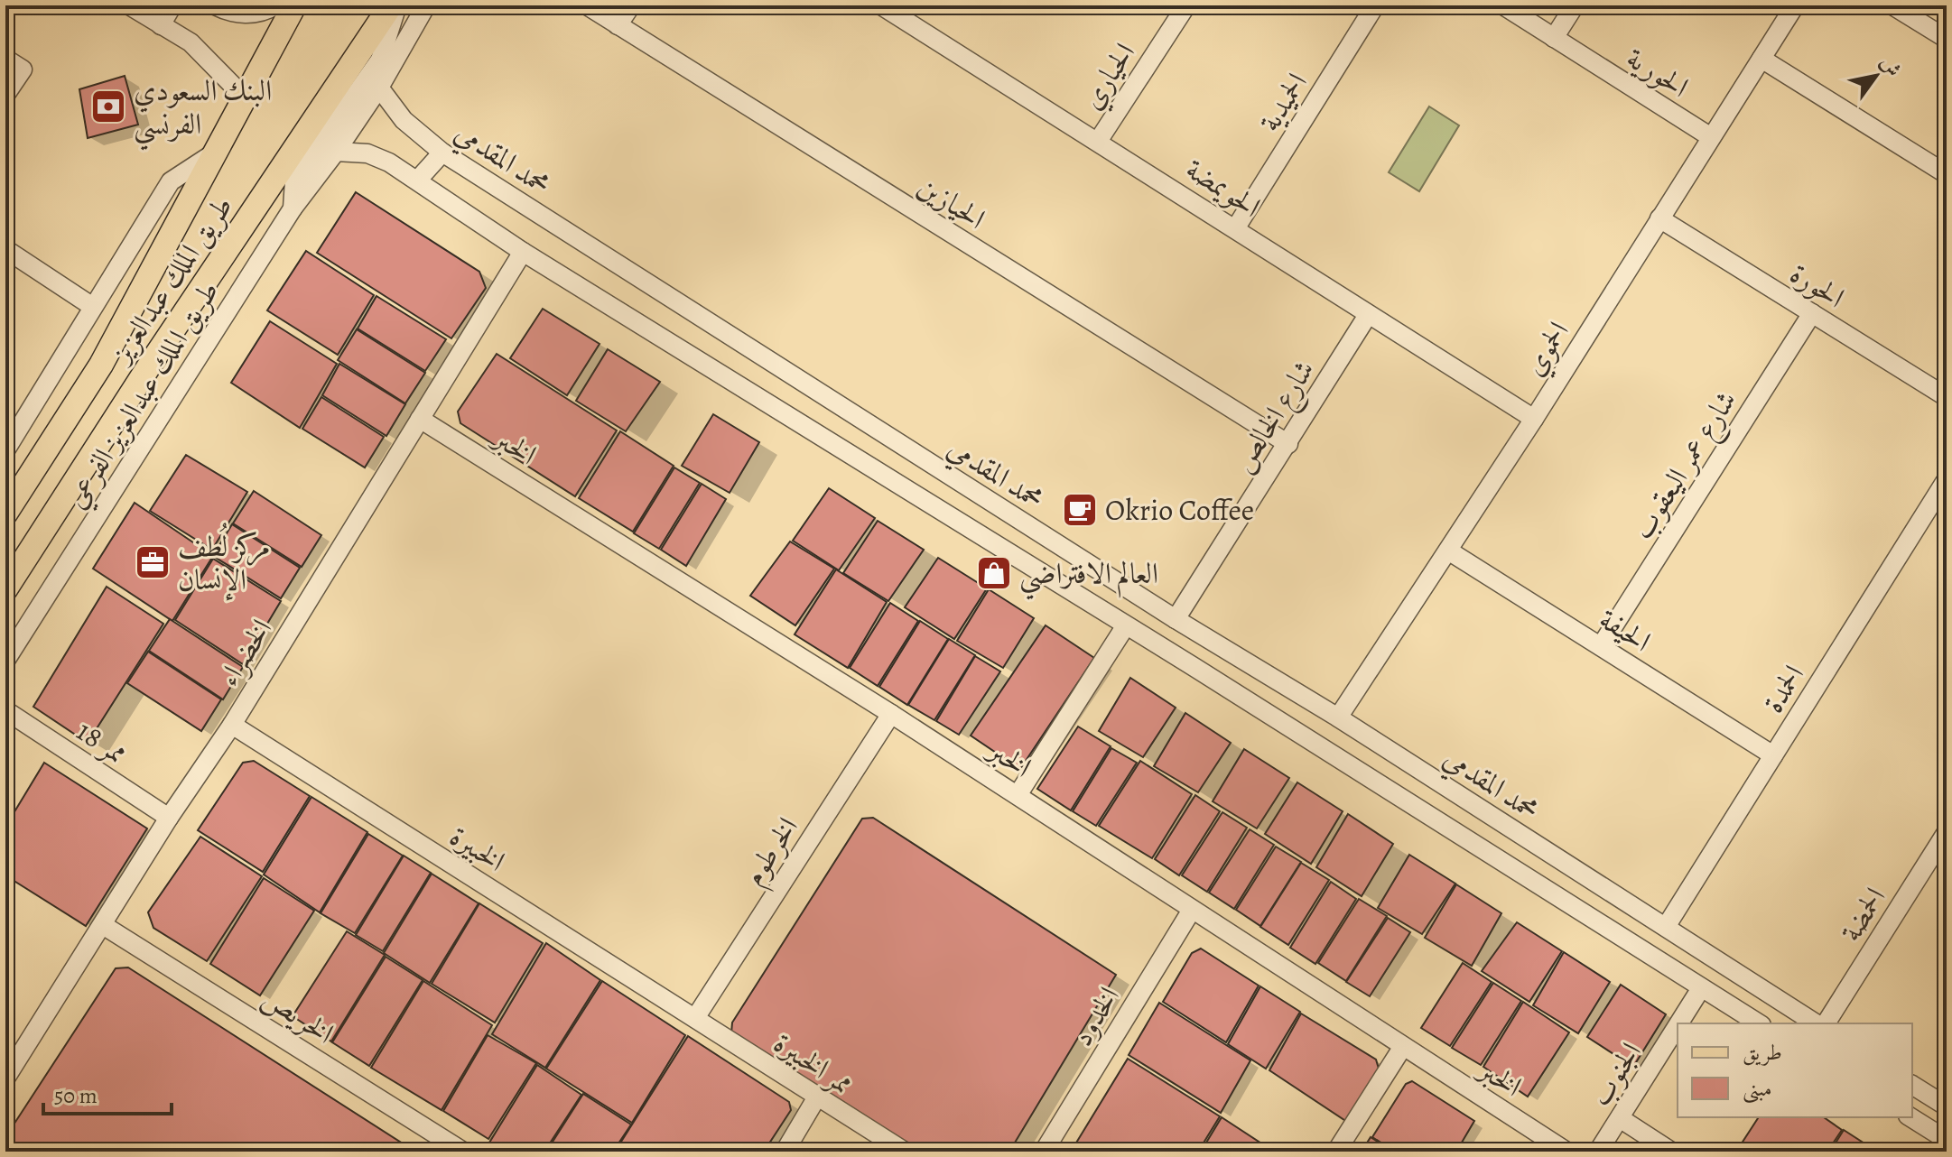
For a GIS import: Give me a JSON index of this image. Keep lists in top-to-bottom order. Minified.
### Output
{"streets":{"main road":["طريق الملك عبدالعزيز"],"street":["الحورية","الحياري","الحميدية","محمد المقدمي","الحويمضة","الحيازين","الحورة","الحموي","طريق الملك عبدالعزيز الفرعي","شارع الخالص","الخبر","شارع عمر اليعقوب","الحيفة","الخضراء","الحمدة","ممر 18","الخبيرة","الخرطوم","الحمضة","الخريص","الخدود","ممر الخبيرة","الجنوب"]},"crossings":[["الحورية","الحموي"],["الحياري","الحويمضة"],["الحميدية","الحويمضة"],["محمد المقدمي","الحموي"],["محمد المقدمي","شارع الخالص"],["محمد المقدمي","الخضراء"],["محمد المقدمي","الحمدة"],["محمد المقدمي","الجنوب"],["الحويمضة","الحموي"],["الحويمضة","شارع الخالص"],["الحيازين","شارع الخالص"],["الحورة","الحموي"],["الحورة","شارع عمر اليعقوب"],["الحموي","الحيفة"],["الخبر","الخضراء"],["الخبر","الخرطوم"],["الخبر","الخدود"],["شارع عمر اليعقوب","الحيفة"],["الحيفة","الحمدة"],["الخضراء","ممر 18"],["الخضراء","الخبيرة"],["الخضراء","الخريص"],["الخبيرة","الخرطوم"],["الخبيرة","ممر الخبيرة"],["الخرطوم","ممر الخبيرة"]],"places":{"bank":["البنك السعودي الفرنسي"],"cafe":["Okrio Coffee"],"office":["مركز لُطف الإنسان"],"shop":["العالم الافتراضي"]},"legend":["طريق","مبنى"],"scale_bar":"50 m","north":"top right"}
